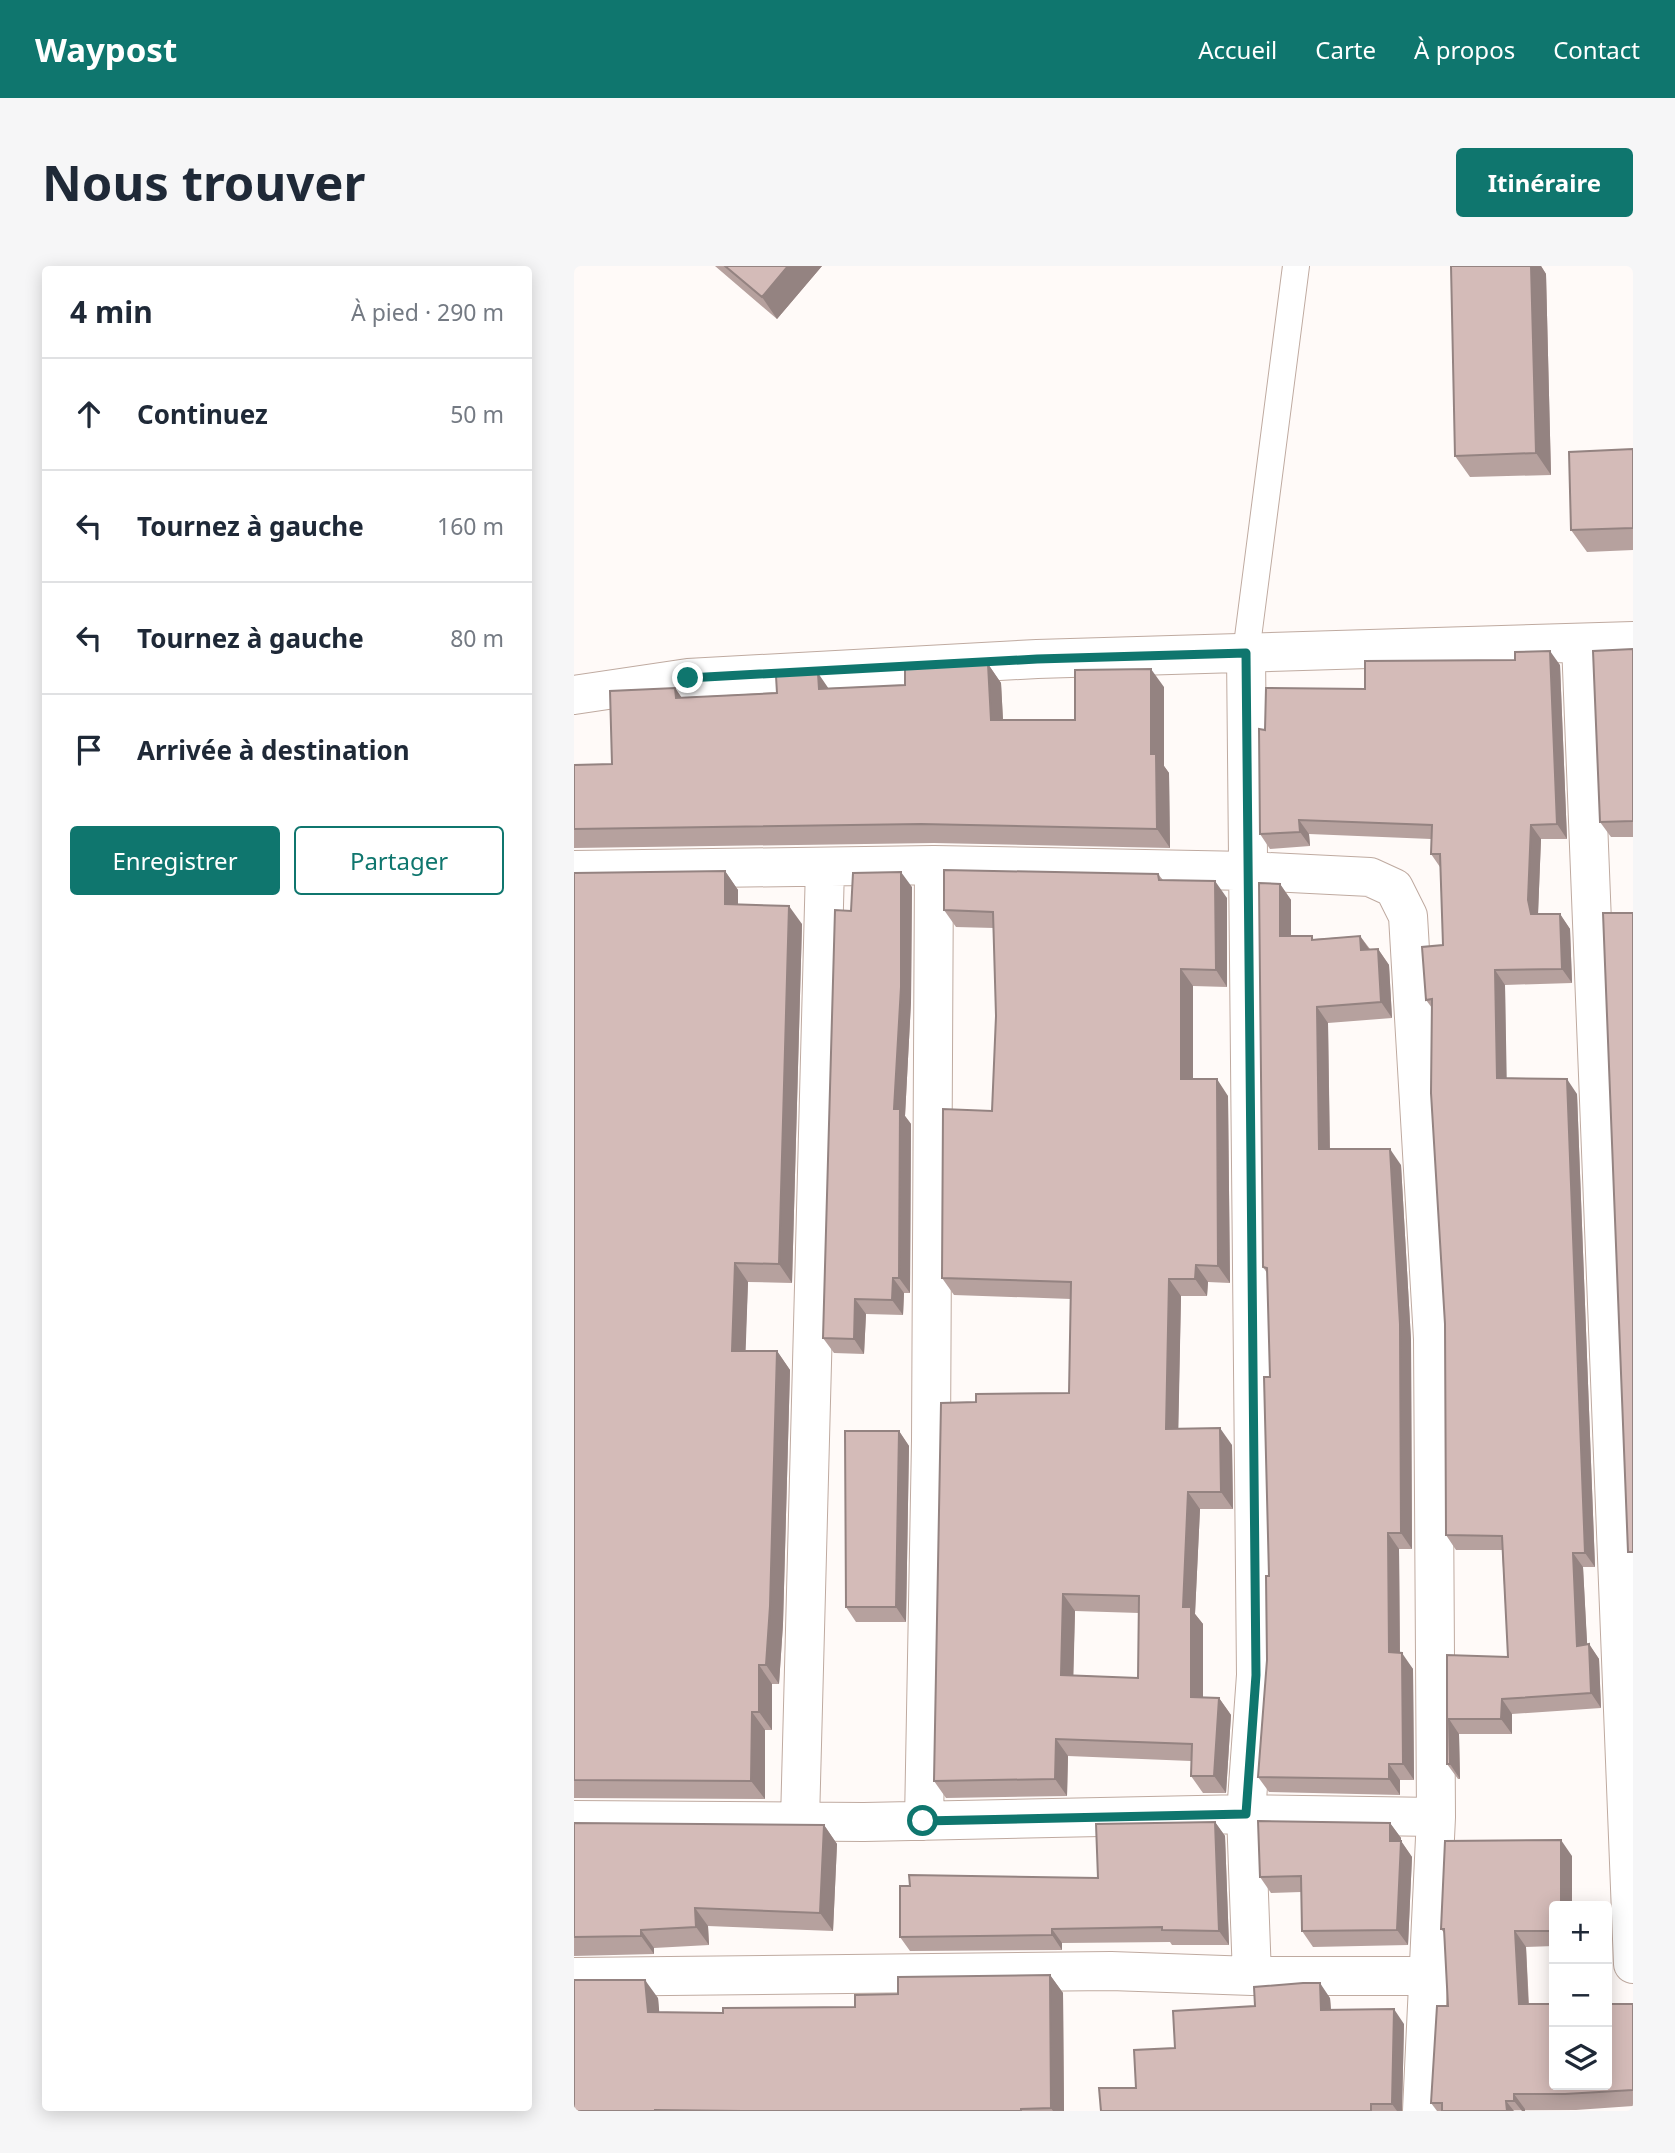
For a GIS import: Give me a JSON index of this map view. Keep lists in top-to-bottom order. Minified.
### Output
{"page":{"header":"Waypost","nav":["Accueil","Carte","À propos","Contact"],"buttons":["Itinéraire",["Enregistrer","Partager"]],"title":"Nous trouver","heading":["4 min","À pied · 290 m"],"list":[["Continuez","50 m"],["Tournez à gauche","160 m"],["Tournez à gauche","80 m"],"Arrivée à destination"],"map_buttons":["+","−"]}}
